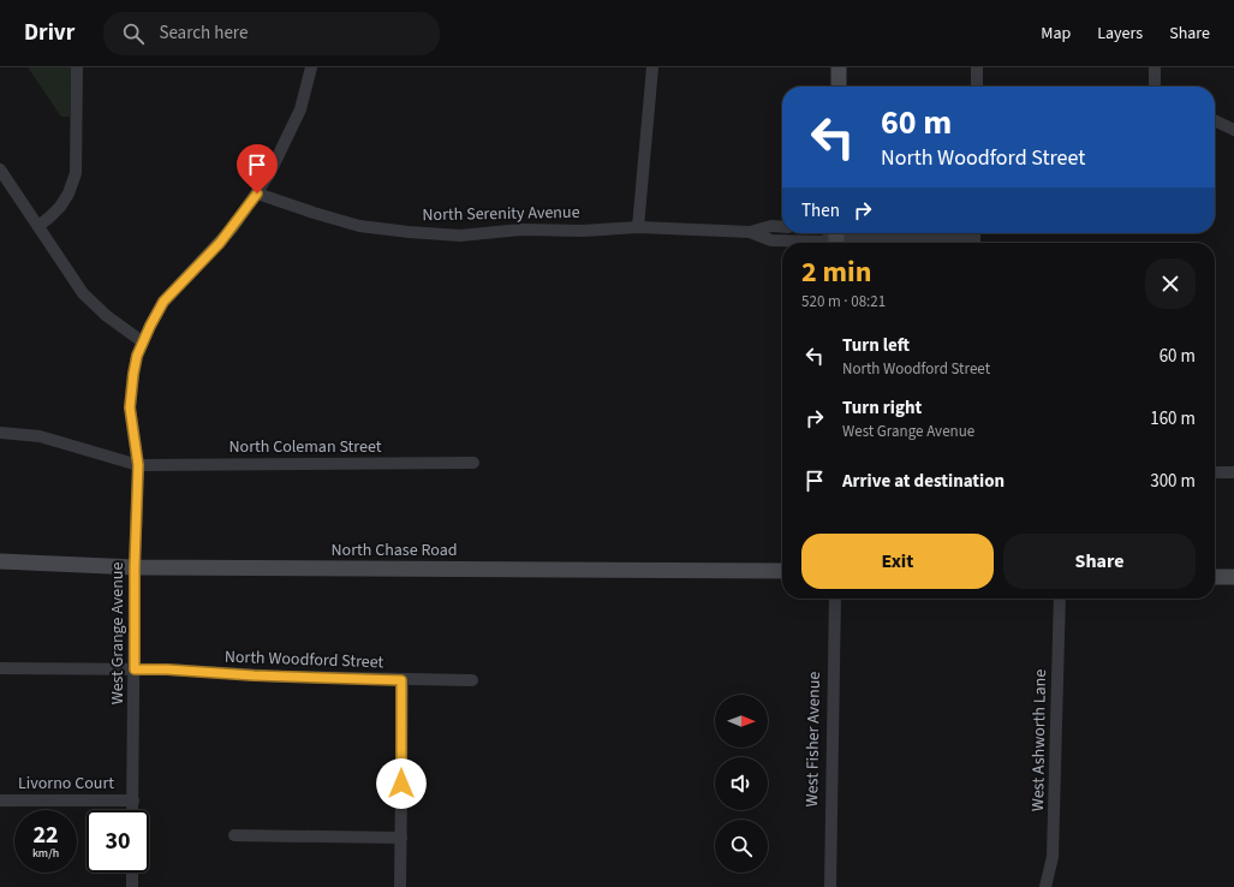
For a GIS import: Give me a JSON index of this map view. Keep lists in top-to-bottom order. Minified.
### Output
{"streets":{"street":["North Serenity Avenue","North Coleman Street","North Chase Road","West Grange Avenue","North Woodford Street","West Fisher Avenue","West Ashworth Lane","Livorno Court"]},"crossings":[["North Serenity Avenue","West Grange Avenue"],["North Coleman Street","West Grange Avenue"],["North Chase Road","West Grange Avenue"],["West Grange Avenue","North Woodford Street"],["West Grange Avenue","Livorno Court"]],"north":"right","page":{"header":"Drivr","search":"Search here","nav":["Map","Layers","Share"],"turn":["60 m","North Woodford Street"],"then":"Then","heading":["2 min","520 m · 08:21"],"list":[{"name":"Turn left","note":"North Woodford Street","value":"60 m"},{"name":"Turn right","note":"West Grange Avenue","value":"160 m"},{"name":"Arrive at destination","value":"300 m"}],"buttons":["Exit","Share"],"speed":"22 km/h","limit":"30"}}
